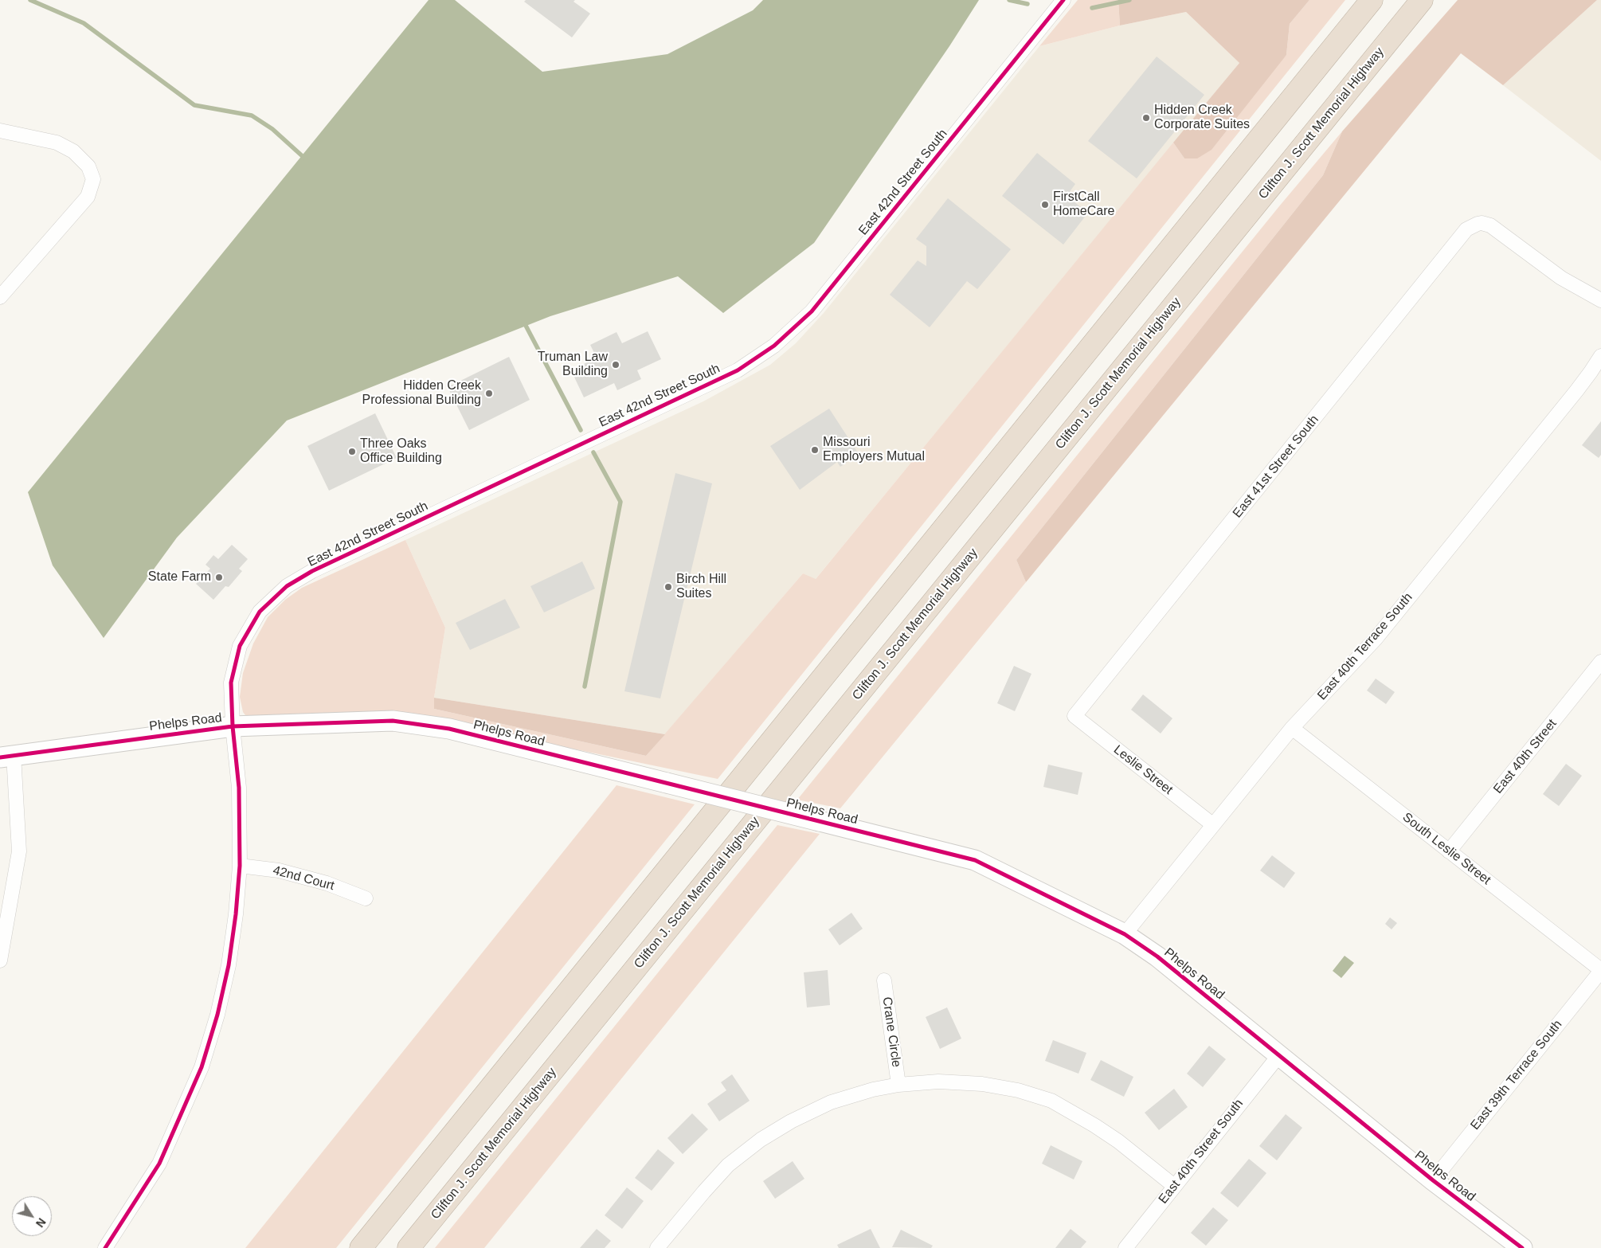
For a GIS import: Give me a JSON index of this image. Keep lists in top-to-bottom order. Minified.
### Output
{"streets":{"highway":["Clifton J. Scott Memorial Highway"],"street":["East 42nd Street South","East 41st Street South","East 40th Terrace South","Phelps Road","East 40th Street","Leslie Street","South Leslie Street","42nd Court","Crane Circle","East 39th Terrace South","East 40th Street South"]},"crossings":[["East 42nd Street South","Phelps Road"],["East 42nd Street South","42nd Court"],["East 41st Street South","Leslie Street"],["East 40th Terrace South","Phelps Road"],["East 40th Terrace South","Leslie Street"],["East 40th Terrace South","South Leslie Street"],["Phelps Road","East 39th Terrace South"],["Phelps Road","East 40th Street South"],["East 40th Street","South Leslie Street"],["South Leslie Street","East 39th Terrace South"]],"places":["Hidden Creek Corporate Suites","FirstCall HomeCare","Truman Law Building","Hidden Creek Professional Building","Missouri Employers Mutual","Three Oaks Office Building","State Farm","Birch Hill Suites"],"north":"bottom right"}
